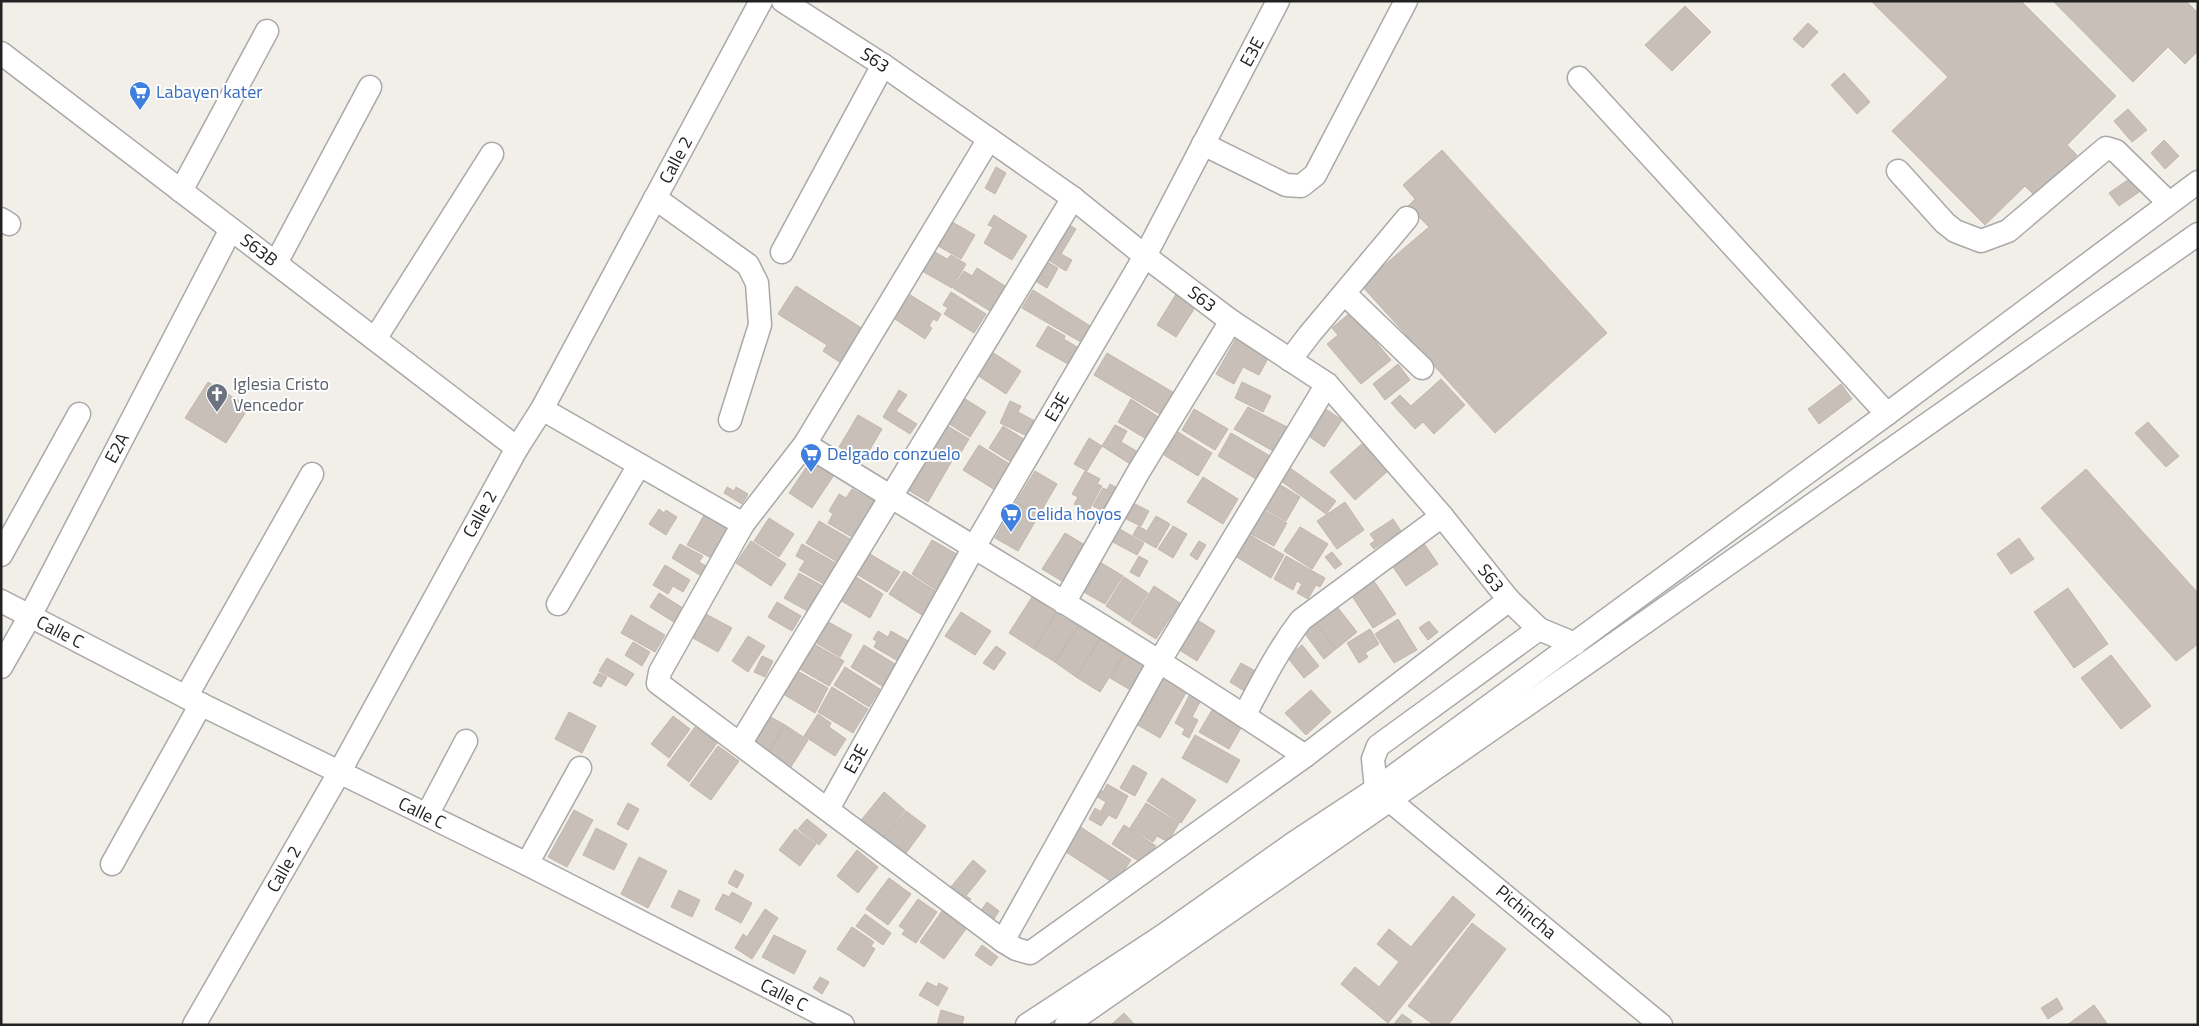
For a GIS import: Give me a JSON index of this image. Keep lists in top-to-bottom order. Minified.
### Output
{"streets":{"street":["E3E","S63","Calle 2","S63B","E2A","Calle C","Pichincha"]},"crossings":[["E3E","S63"],["Calle 2","S63B"],["Calle 2","Calle C"],["S63B","E2A"],["E2A","Calle C"]],"places":{"supermarket":["Labayen kater","Delgado conzuelo","Celida hoyos"],"church":["Iglesia Cristo Vencedor"]}}
